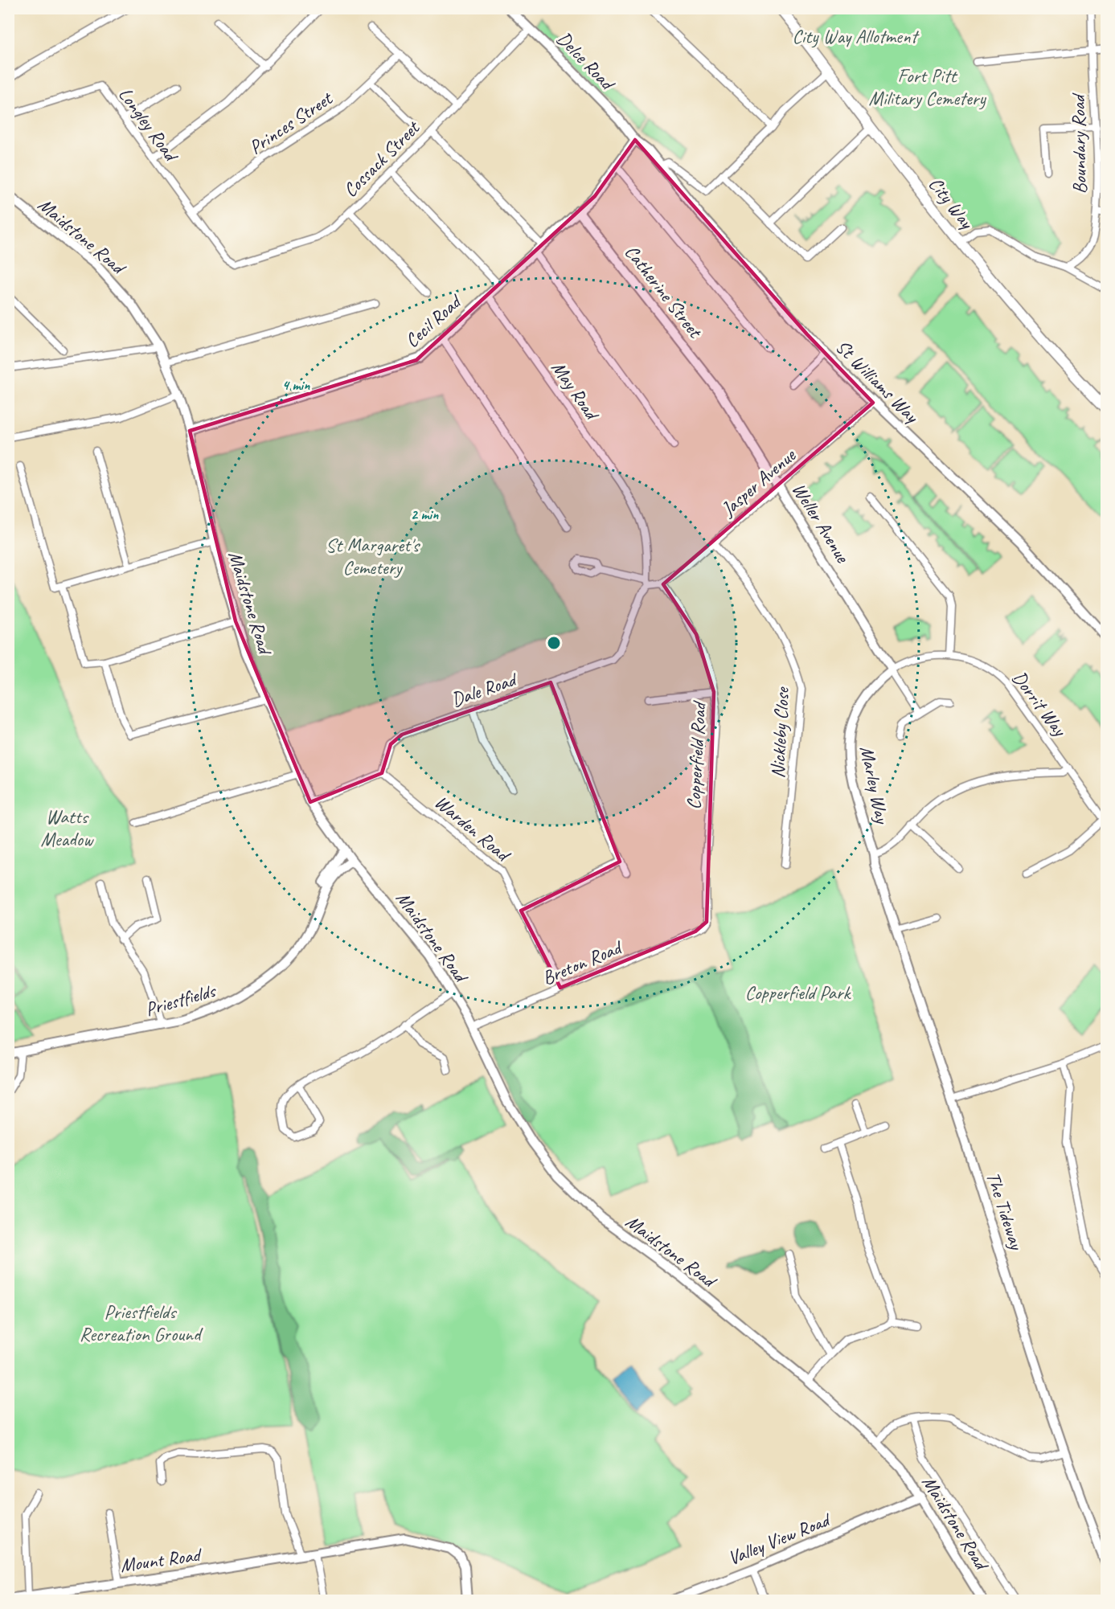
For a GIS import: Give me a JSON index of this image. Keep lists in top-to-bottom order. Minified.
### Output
{"streets":{"main road":["City Way"],"street":["Delce Road","Princes Street","Longley Road","Boundary Road","Cossack Street","Maidstone Road","Catherine Street","Cecil Road","St Williams Way","May Road","Jasper Avenue","Weller Avenue","Dale Road","Dorrit Way","Nickleby Close","Copperfield Road","Marley Way","Warden Road","Breton Road","Priestfields","The Tideway","Valley View Road","Mount Road"]},"crossings":[["Delce Road","Cossack Street"],["Delce Road","Cecil Road"],["Delce Road","St Williams Way"],["Princes Street","Longley Road"],["Longley Road","Cossack Street"],["Maidstone Road","Cecil Road"],["Maidstone Road","Breton Road"],["Maidstone Road","Priestfields"],["Maidstone Road","Valley View Road"],["Catherine Street","Cecil Road"],["Catherine Street","Weller Avenue"],["Cecil Road","St Williams Way"],["Cecil Road","May Road"],["St Williams Way","Jasper Avenue"],["May Road","Dale Road"],["Jasper Avenue","Weller Avenue"],["Jasper Avenue","Nickleby Close"],["Jasper Avenue","Copperfield Road"],["Weller Avenue","Dorrit Way"],["Weller Avenue","Marley Way"],["Dale Road","Warden Road"],["Dorrit Way","Marley Way"],["Copperfield Road","Breton Road"],["Marley Way","The Tideway"],["Warden Road","Breton Road"]],"parks":["City Way Allotment","Fort Pitt Military Cemetery","St Margaret's Cemetery","Watts Meadow","Copperfield Park","Priestfields Recreation Ground"],"rings":["4 min","2 min"]}
